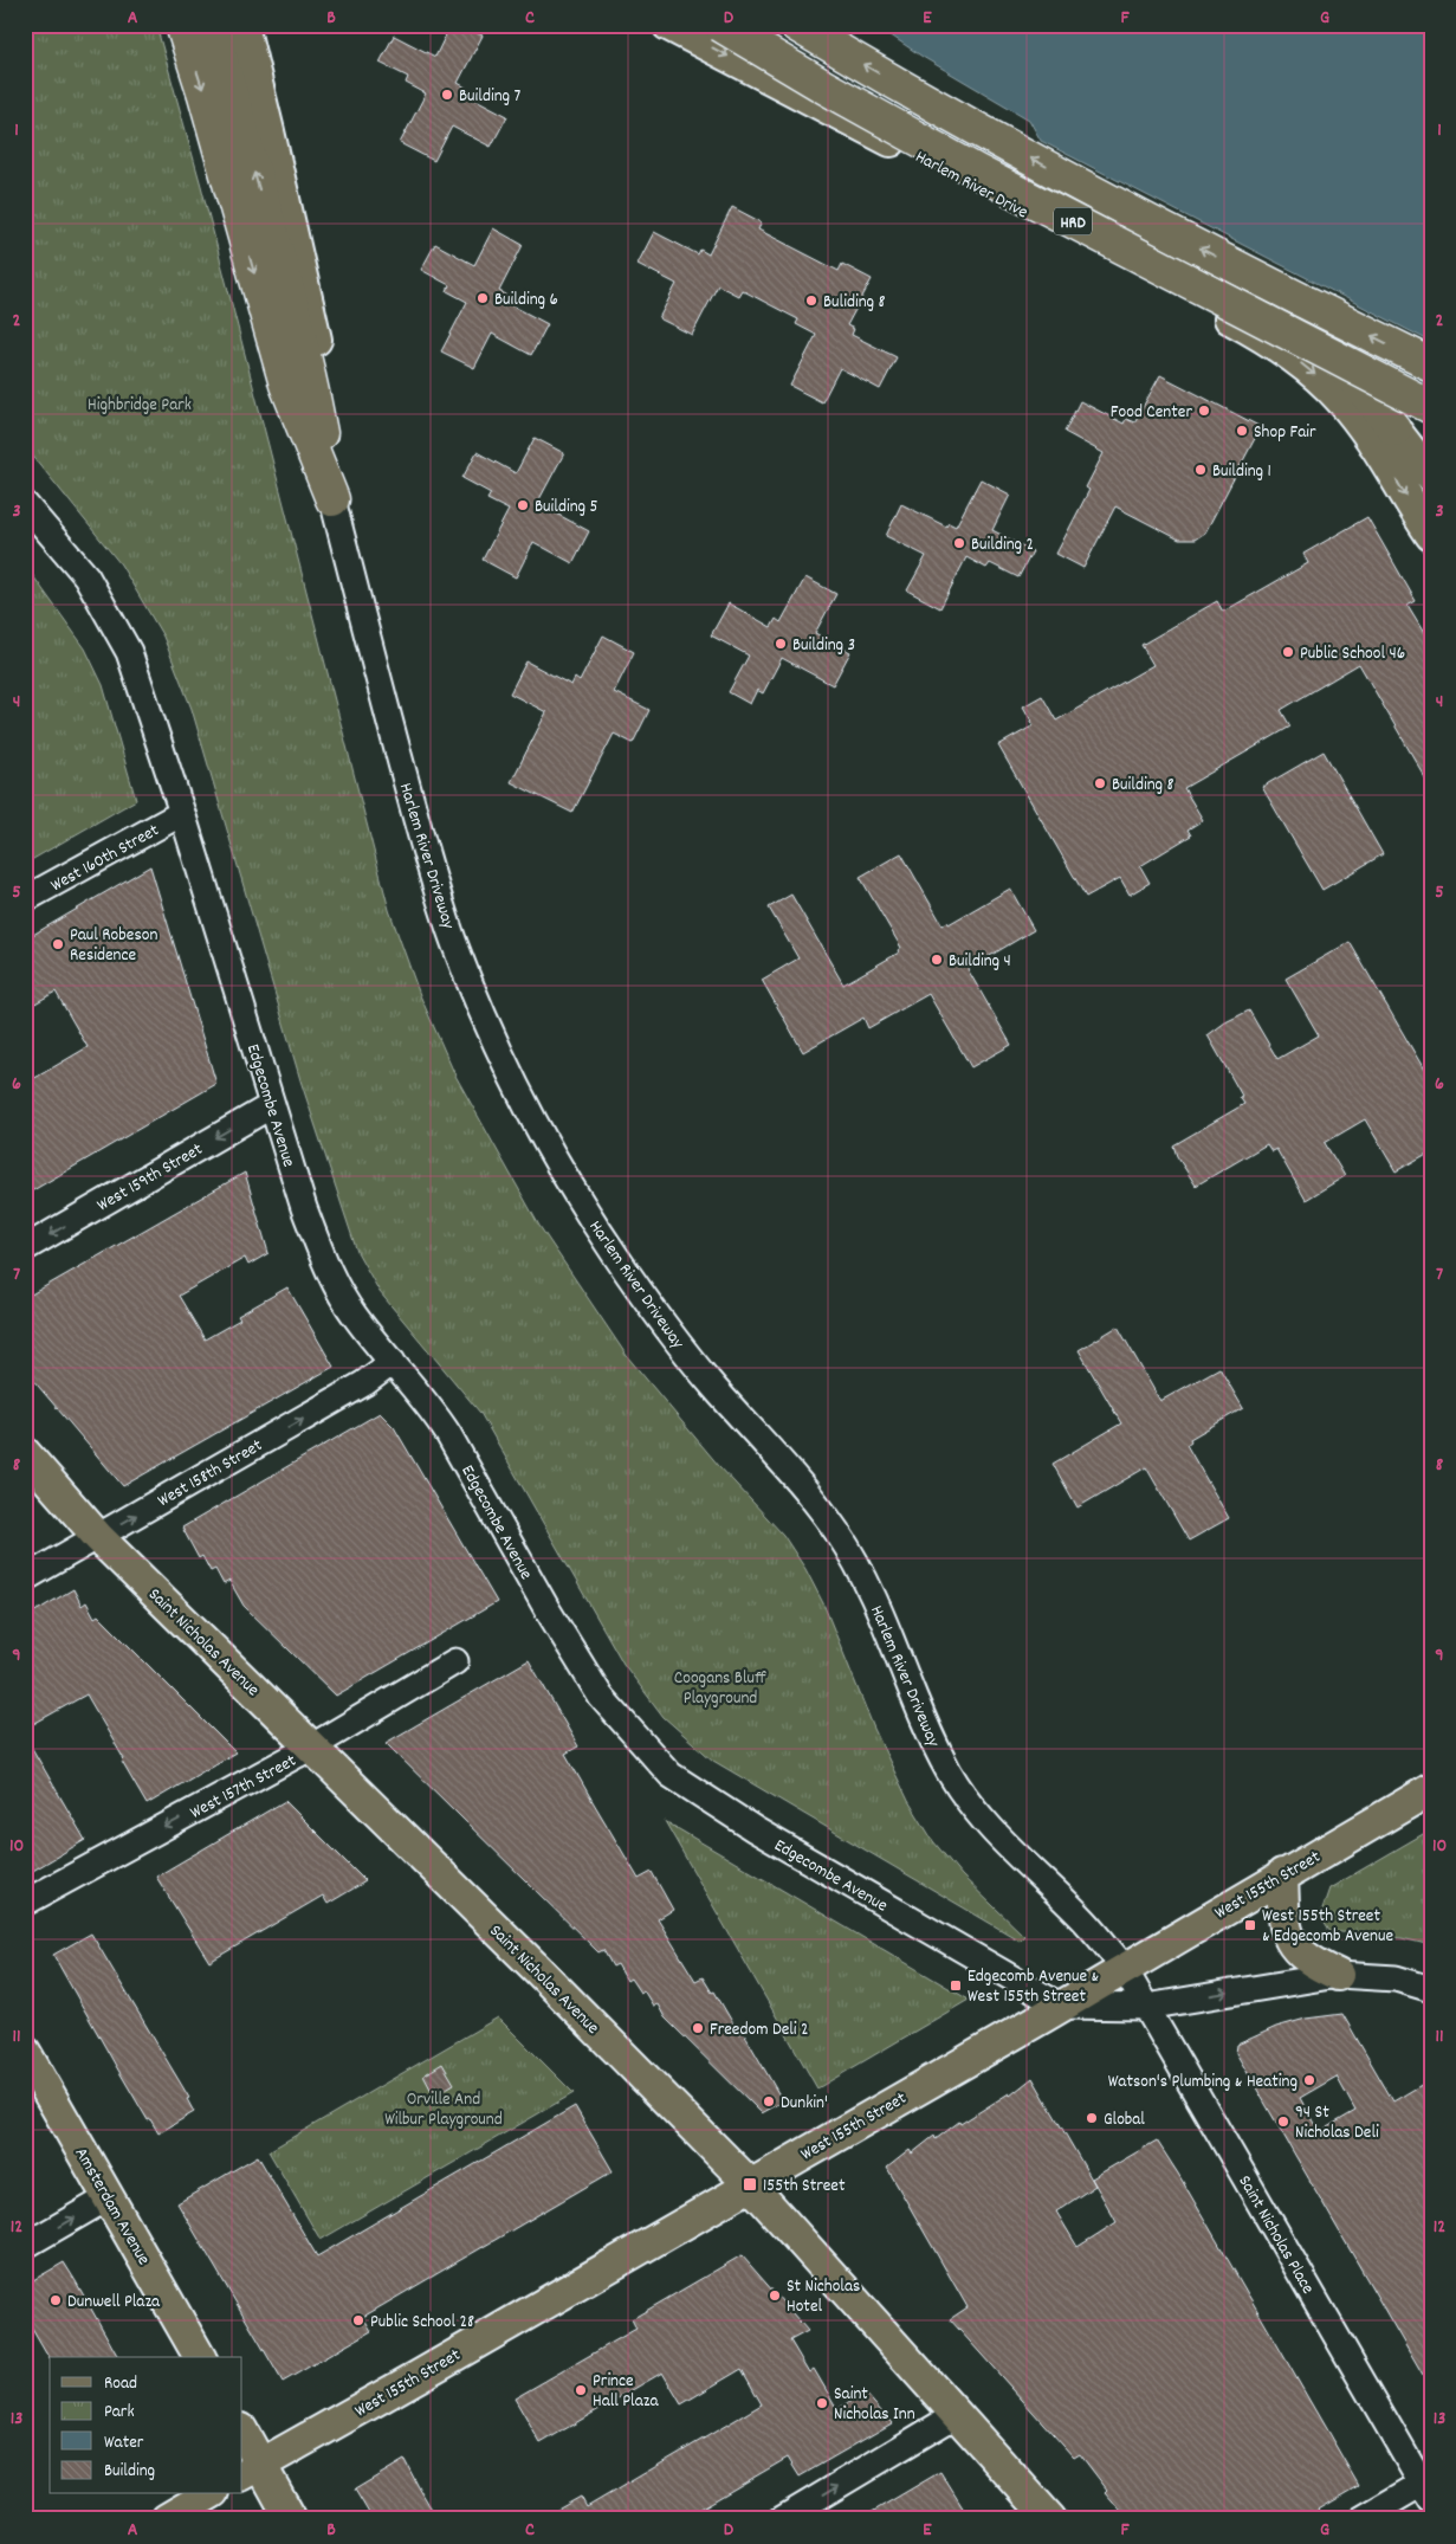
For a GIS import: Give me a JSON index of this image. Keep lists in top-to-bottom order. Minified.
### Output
{"streets":{"highway":["Harlem River Drive","HRD"],"main road":["Saint Nicholas Avenue","West 155th Street","Amsterdam Avenue"],"street":["Harlem River Driveway","West 160th Street","Edgecombe Avenue","West 159th Street","West 158th Street","West 157th Street","Saint Nicholas Place"]},"crossings":[["Harlem River Driveway","West 155th Street"],["Harlem River Driveway","Saint Nicholas Place"],["West 160th Street","Edgecombe Avenue"],["Edgecombe Avenue","West 159th Street"],["Edgecombe Avenue","West 158th Street"],["Edgecombe Avenue","West 155th Street"],["Edgecombe Avenue","Saint Nicholas Place"],["West 158th Street","Saint Nicholas Avenue"],["Saint Nicholas Avenue","West 157th Street"],["Saint Nicholas Avenue","West 155th Street"],["West 155th Street","Saint Nicholas Place"]],"one_way":["Harlem River Drive","West 159th Street","West 158th Street","West 157th Street"],"parks":["Highbridge Park","Coogans Bluff Playground","Orville And Wilbur Playground"],"places":{"other":["Building 7","Building 6","Buliding 8","Food Center","Shop Fair","Building 1","Building 5","Building 2","Building 3","Public School 46","Building 8","Paul Robeson Residence","Building 4","Freedom Deli 2","Watson's Plumbing & Heating","Dunkin'","Global","94 St Nicholas Deli","St Nicholas Hotel","Dunwell Plaza","Public School 28","Prince Hall Plaza","Saint Nicholas Inn"],"transit":["West 155th Street & Edgecomb Avenue","Edgecomb Avenue & West 155th Street","155th Street"]},"legend":["Road","Park","Water","Building"],"grid":{"columns":["A","B","C","D","E","F","G"],"rows":["1","2","3","4","5","6","7","8","9","10","11","12","13"]}}
